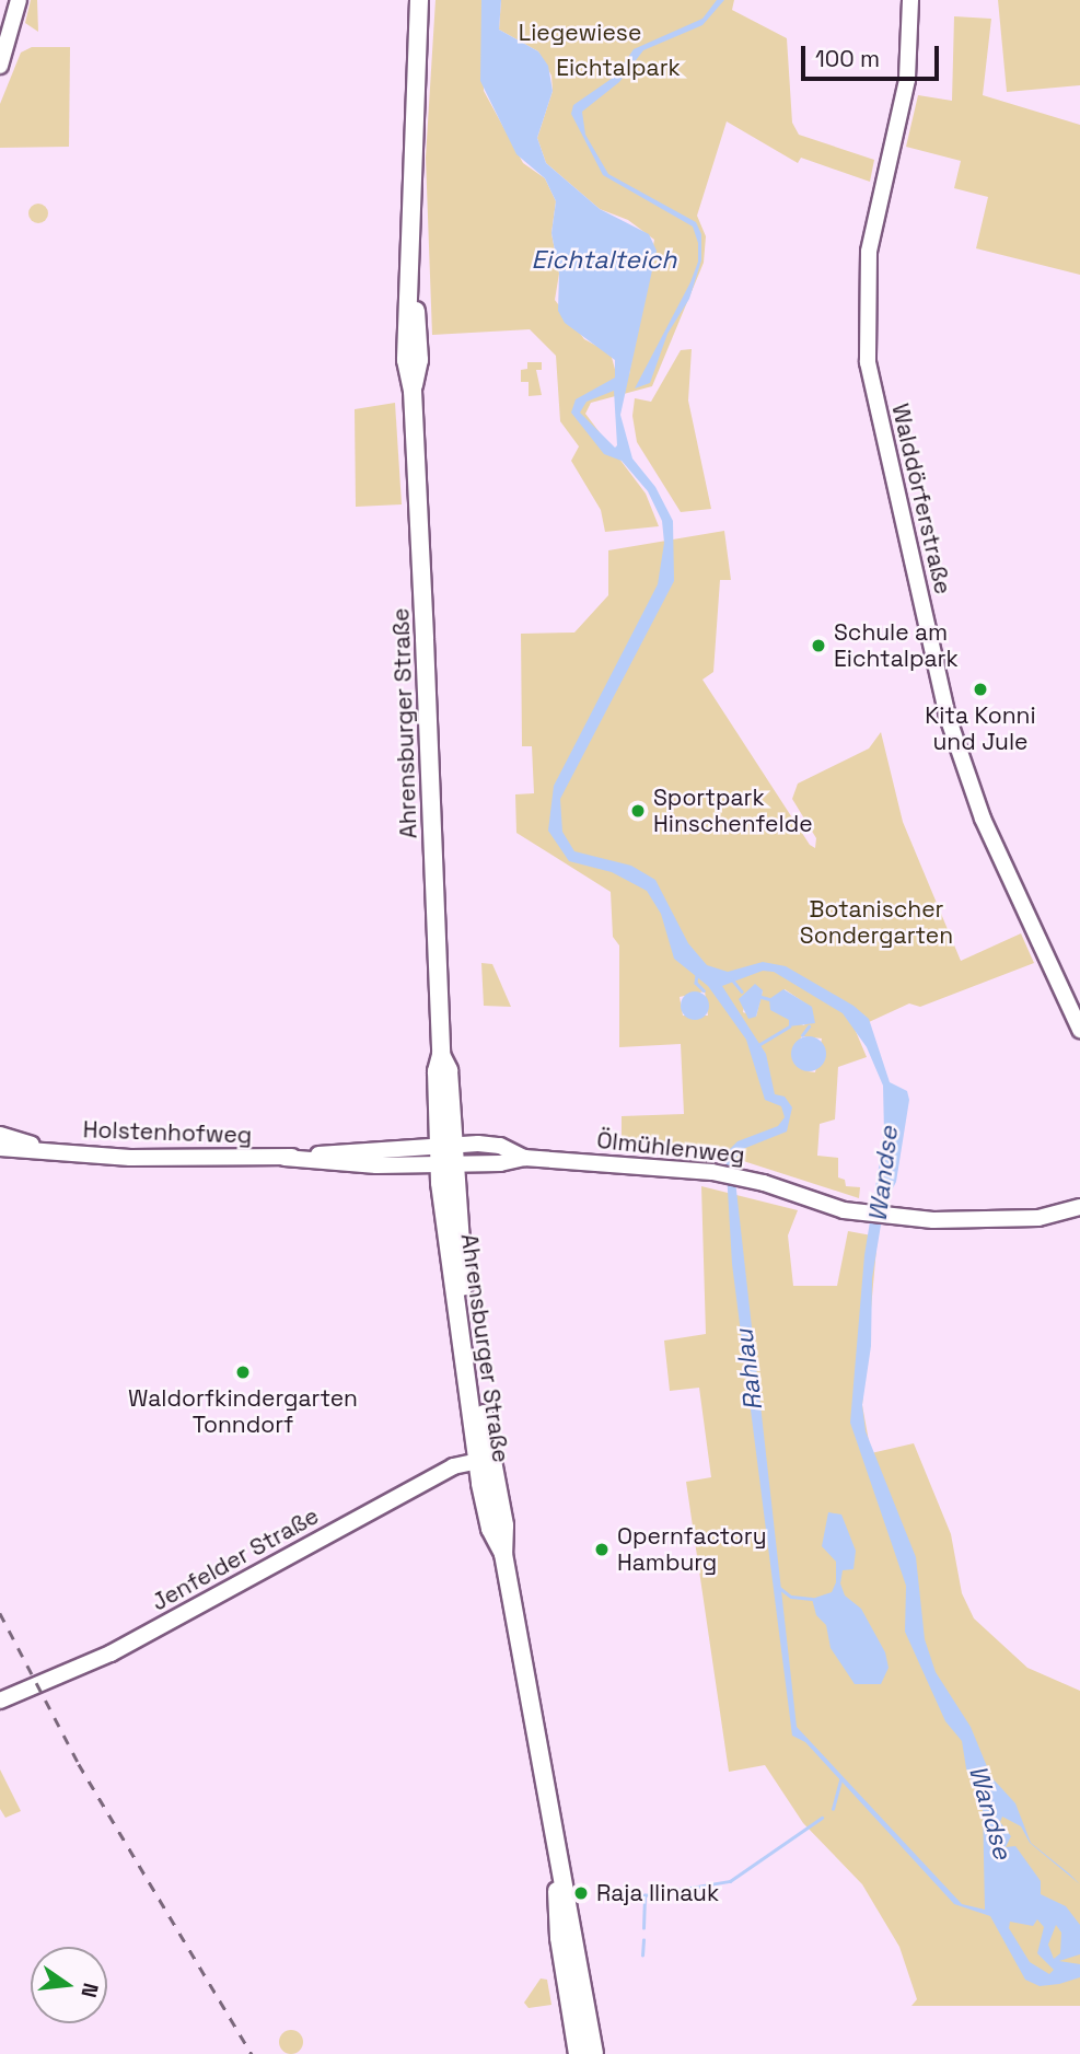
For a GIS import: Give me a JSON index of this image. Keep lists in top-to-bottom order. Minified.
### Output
{"streets":{"main road":["Ahrensburger Straße"],"street":["Walddörferstraße","Holstenhofweg","Ölmühlenweg","Jenfelder Straße"]},"crossings":[["Ahrensburger Straße","Holstenhofweg"],["Ahrensburger Straße","Ölmühlenweg"],["Ahrensburger Straße","Jenfelder Straße"],["Holstenhofweg","Ölmühlenweg"]],"water":["Eichtalteich","Wandse","Rahlau"],"parks":["Liegewiese","Eichtalpark","Botanischer Sondergarten"],"places":["Schule am Eichtalpark","Kita Konni und Jule","Sportpark Hinschenfelde","Waldorfkindergarten Tonndorf","Opernfactory Hamburg","Raja Ilinauk"],"scale_bar":"100 m","north":"right"}
